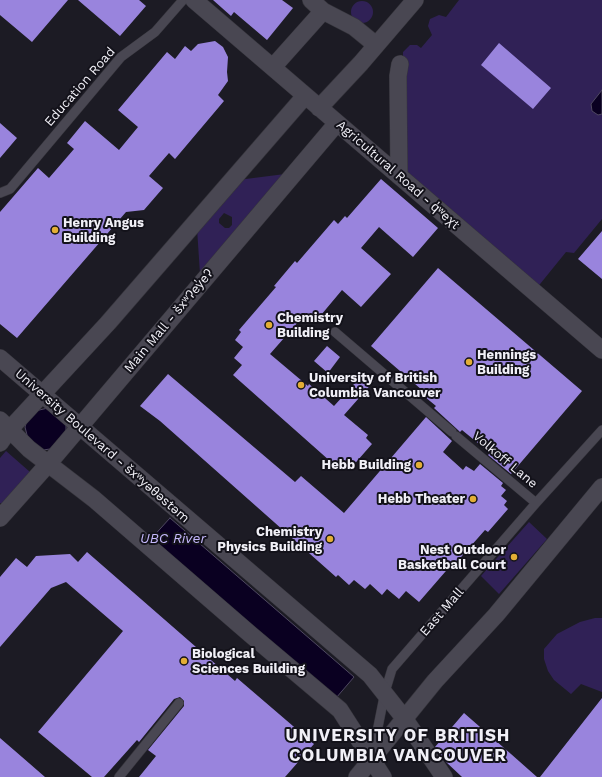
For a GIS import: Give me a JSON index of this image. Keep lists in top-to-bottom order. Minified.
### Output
{"streets":{"street":["Agricultural Road - q̓ʷeχt","Main Mall - šxʷʔey̓eʔ","University Boulevard - šxʷyəθəstəm"],"lane":["Education Road","Volkoff Lane","East Mall"]},"crossings":[["Agricultural Road - q̓ʷeχt","Main Mall - šxʷʔey̓eʔ"],["Main Mall - šxʷʔey̓eʔ","University Boulevard - šxʷyəθəstəm"],["University Boulevard - šxʷyəθəstəm","East Mall"],["Volkoff Lane","East Mall"]],"districts":["UNIVERSITY OF BRITISH COLUMBIA VANCOUVER"],"water":["UBC River"],"places":["Henry Angus Building","Chemistry Building","Hennings Building","University of British Columbia Vancouver","Hebb Building","Hebb Theater","Chemistry Physics Building","Nest Outdoor Basketball Court","Biological Sciences Building"]}
